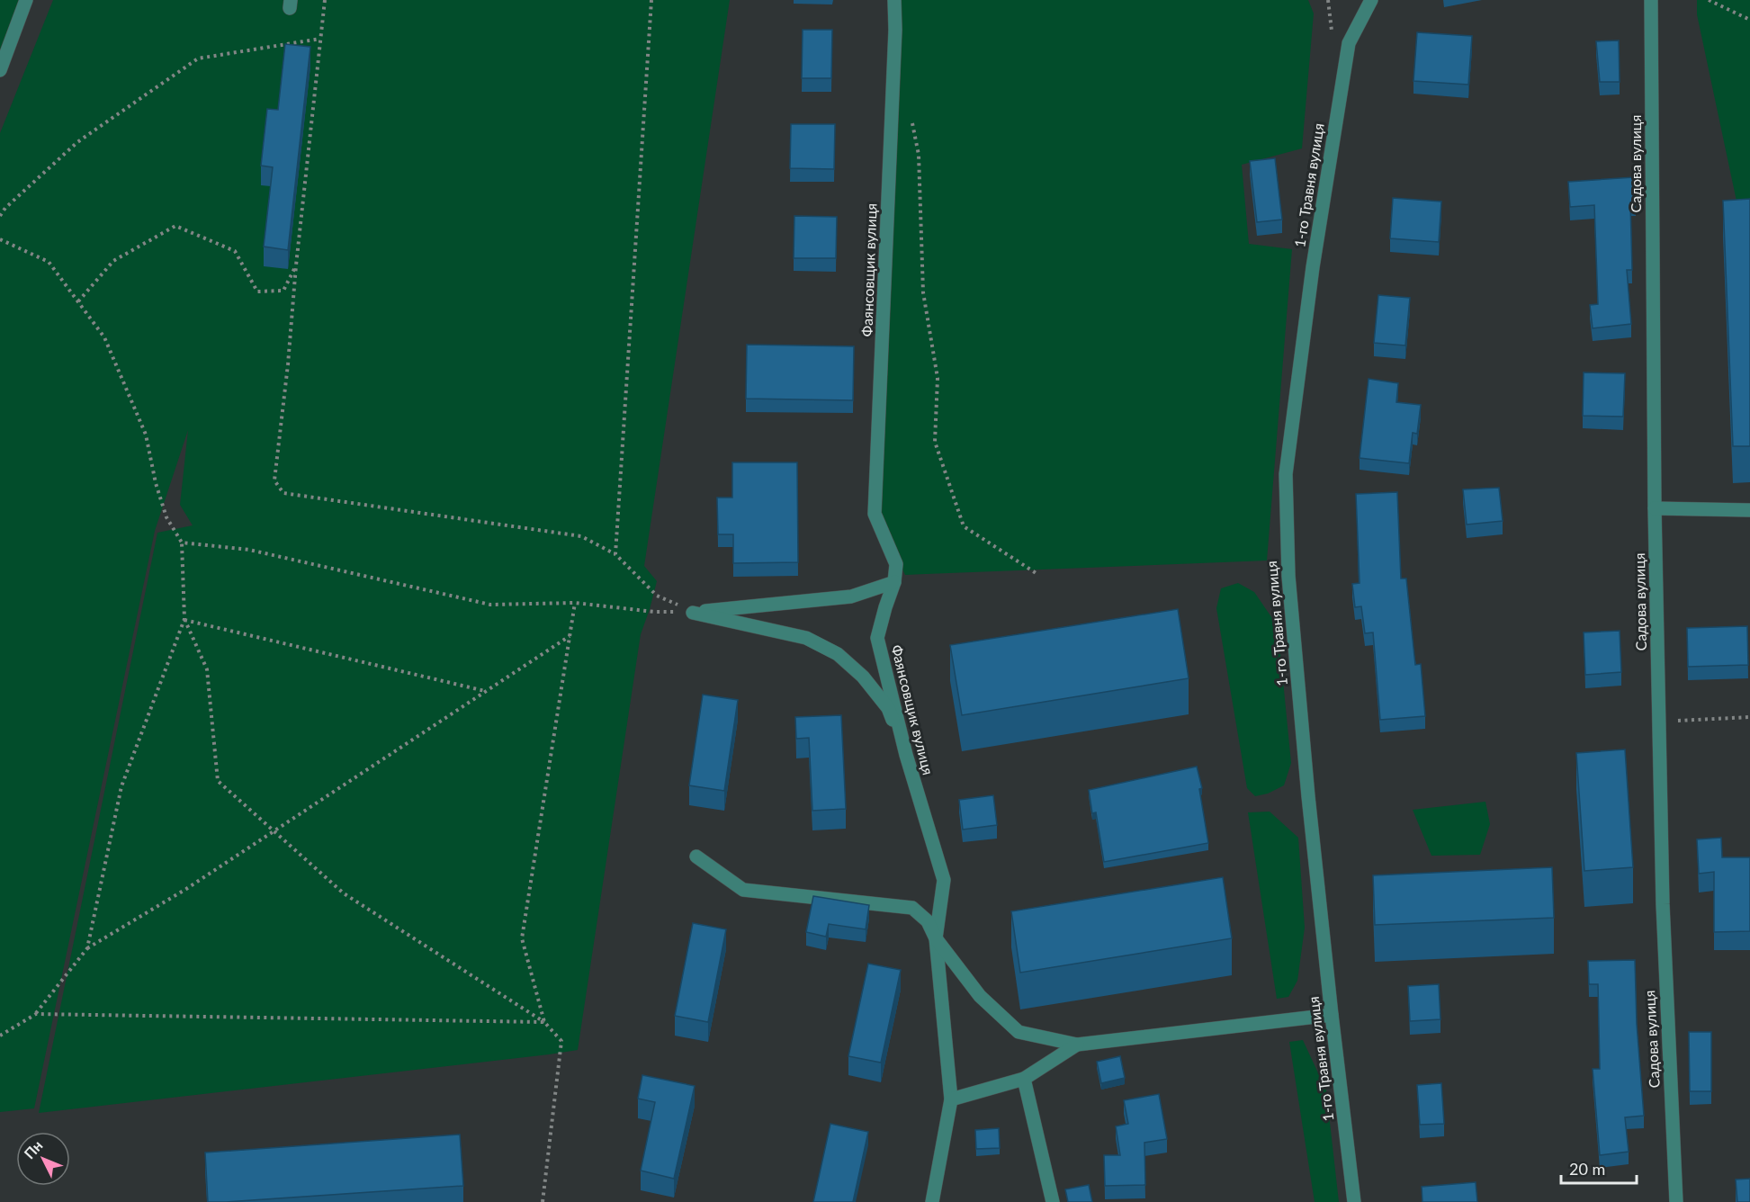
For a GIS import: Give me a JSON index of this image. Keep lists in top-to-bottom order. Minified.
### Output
{"streets":{"street":["Садова вулиця","1-го Травня вулиця","Фаянсовщик вулиця"]},"scale_bar":"20 m","north":"top left"}
